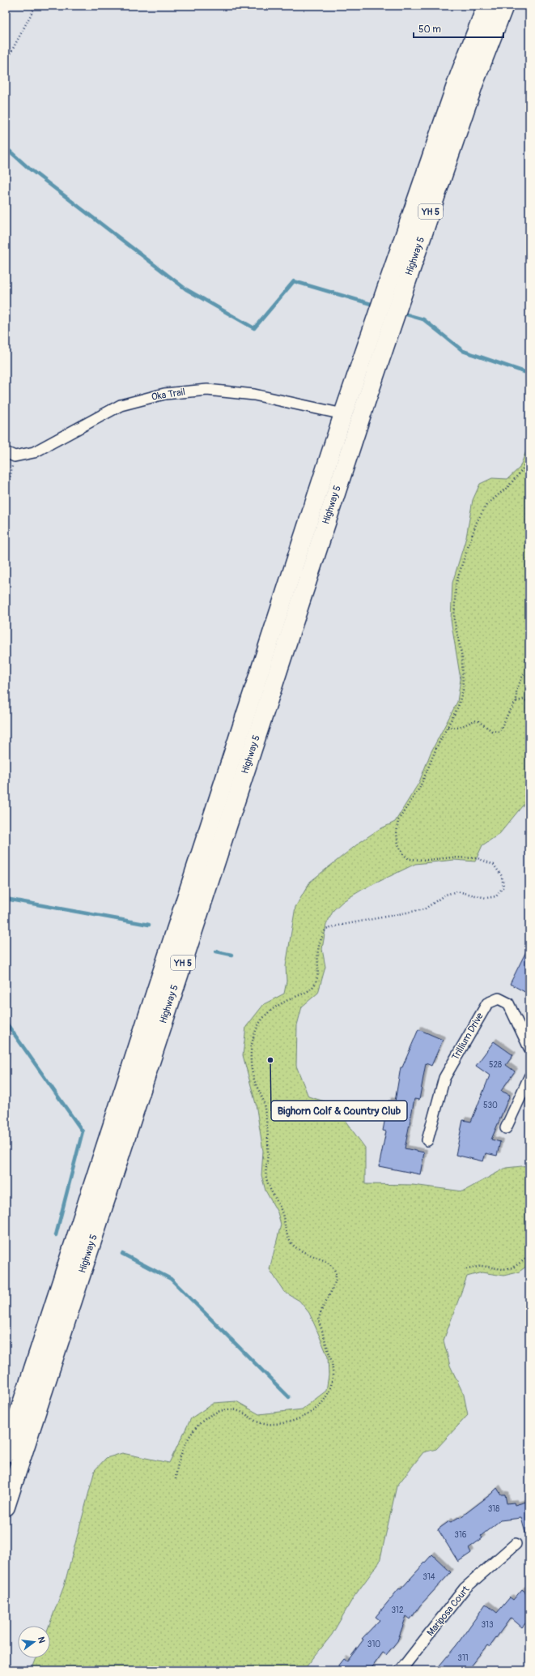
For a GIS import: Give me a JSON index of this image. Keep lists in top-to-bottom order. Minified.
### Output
{"streets":{"highway":["YH 5","Highway 5"],"street":["Oka Trail","Trillium Drive","Mariposa Court"]},"crossings":[["Highway 5","Oka Trail"]],"places":["Bighorn Colf & Country Club"],"house_numbers":["528","530","318","316","314","312","313","310","311"],"scale_bar":"50 m","north":"right"}
